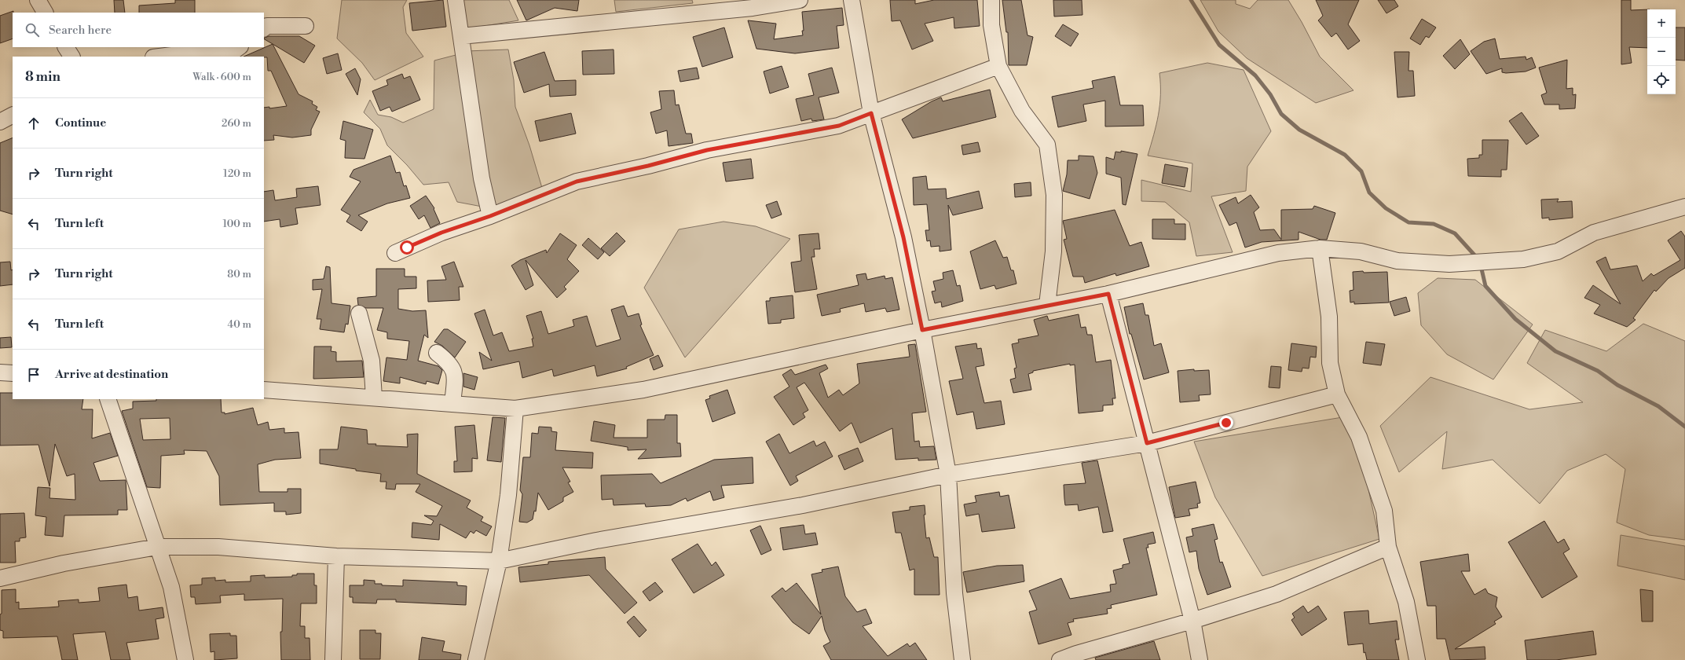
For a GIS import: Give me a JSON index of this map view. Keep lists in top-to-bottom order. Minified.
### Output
{"page":{"map_buttons":["+","−"],"search":"Search here","heading":["8 min","Walk · 600 m"],"list":[["Continue","260 m"],["Turn right","120 m"],["Turn left","100 m"],["Turn right","80 m"],["Turn left","40 m"],"Arrive at destination"]}}
